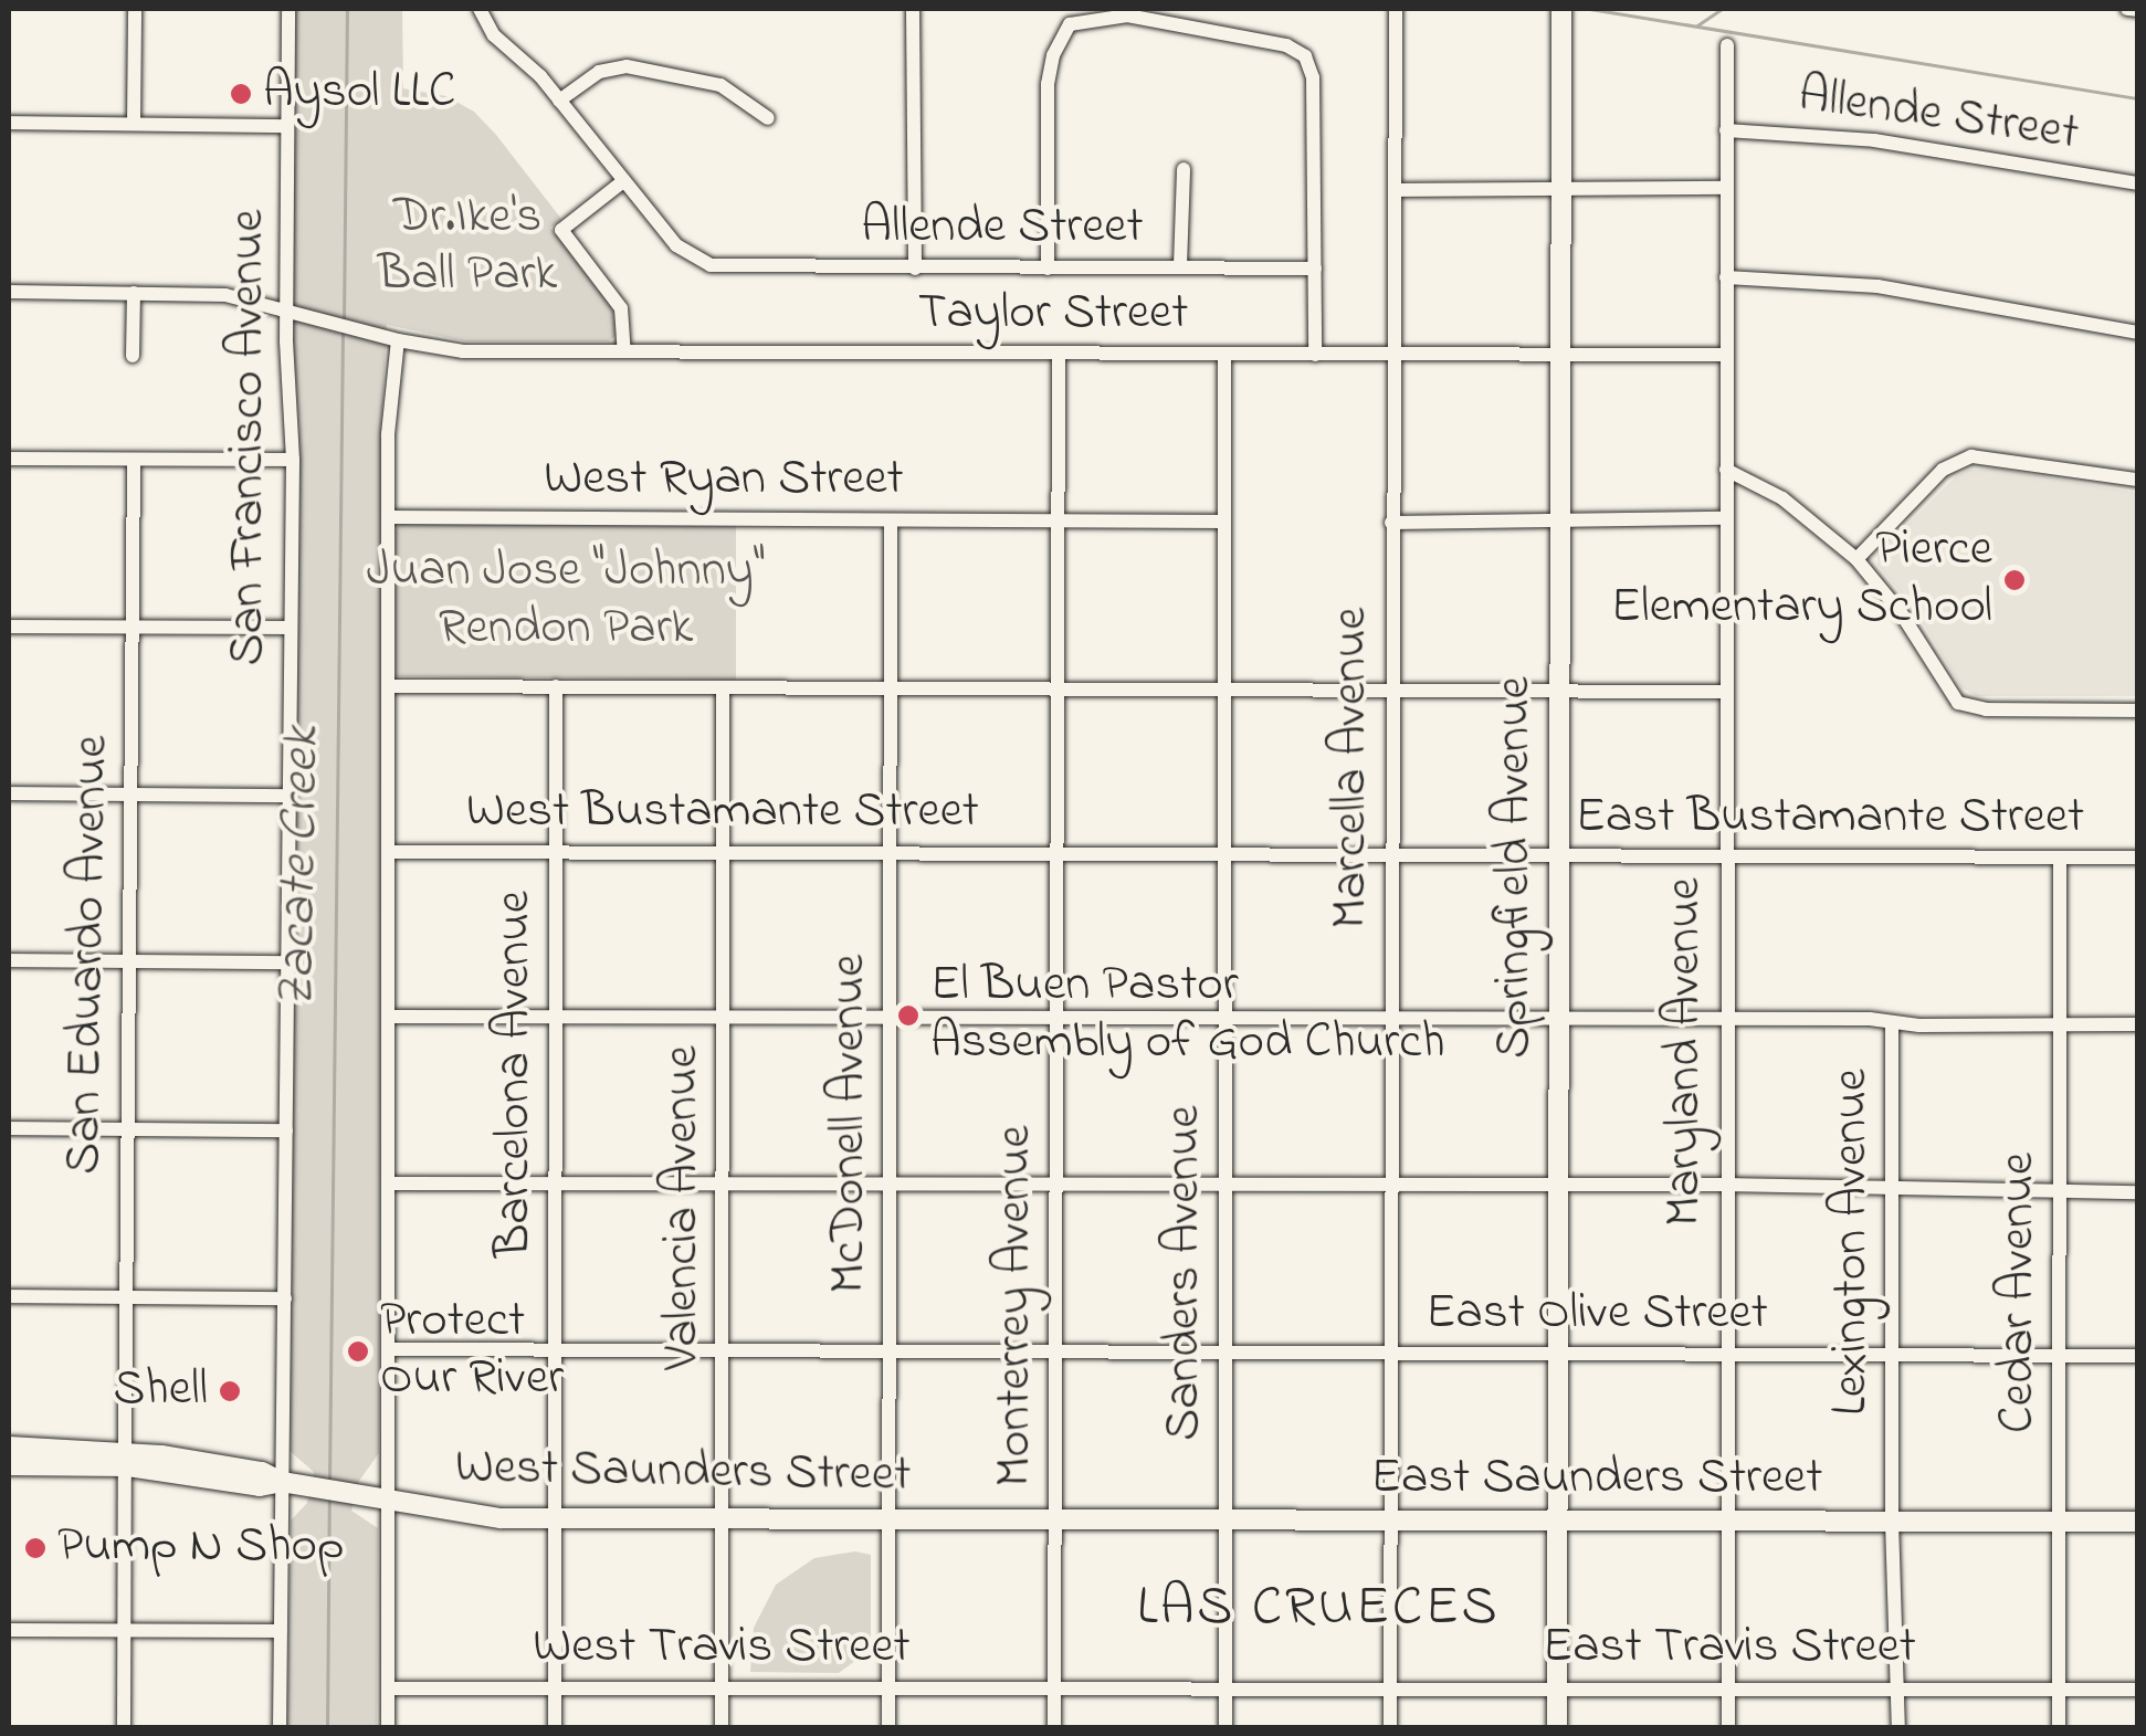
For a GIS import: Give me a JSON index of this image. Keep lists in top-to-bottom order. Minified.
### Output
{"streets":{"main road":["Springfield Avenue","West Saunders Street","East Saunders Street"],"street":["Allende Street","Taylor Street","San Francisco Avenue","West Ryan Street","Marcella Avenue","West Bustamante Street","East Bustamante Street","San Eduardo Avenue","Maryland Avenue","Barcelona Avenue","McDonell Avenue","Valencia Avenue","Lexington Avenue","Sanders Avenue","Cedar Avenue","Monterrey Avenue","East Olive Street","West Travis Street","East Travis Street"]},"crossings":[["Allende Street","Maryland Avenue"],["Taylor Street","San Francisco Avenue"],["Taylor Street","Marcella Avenue"],["Taylor Street","Springfield Avenue"],["Taylor Street","Maryland Avenue"],["Taylor Street","Sanders Avenue"],["Taylor Street","Monterrey Avenue"],["San Francisco Avenue","West Saunders Street"],["West Ryan Street","McDonell Avenue"],["West Ryan Street","Sanders Avenue"],["West Ryan Street","Monterrey Avenue"],["Marcella Avenue","East Bustamante Street"],["Marcella Avenue","East Olive Street"],["Marcella Avenue","East Saunders Street"],["Marcella Avenue","East Travis Street"],["West Bustamante Street","East Bustamante Street"],["West Bustamante Street","Barcelona Avenue"],["West Bustamante Street","McDonell Avenue"],["West Bustamante Street","Valencia Avenue"],["West Bustamante Street","Monterrey Avenue"],["East Bustamante Street","Springfield Avenue"],["East Bustamante Street","Maryland Avenue"],["East Bustamante Street","Sanders Avenue"],["East Bustamante Street","Cedar Avenue"],["East Bustamante Street","Monterrey Avenue"],["Springfield Avenue","East Olive Street"],["Springfield Avenue","East Saunders Street"],["Springfield Avenue","East Travis Street"],["San Eduardo Avenue","West Saunders Street"],["Maryland Avenue","East Olive Street"],["Maryland Avenue","East Saunders Street"],["Maryland Avenue","East Travis Street"],["Barcelona Avenue","East Olive Street"],["Barcelona Avenue","West Saunders Street"],["Barcelona Avenue","West Travis Street"],["McDonell Avenue","East Olive Street"],["McDonell Avenue","West Saunders Street"],["McDonell Avenue","West Travis Street"],["Valencia Avenue","East Olive Street"],["Valencia Avenue","West Saunders Street"],["Valencia Avenue","West Travis Street"],["Lexington Avenue","East Olive Street"],["Lexington Avenue","East Saunders Street"],["Lexington Avenue","East Travis Street"],["Sanders Avenue","East Olive Street"],["Sanders Avenue","East Saunders Street"],["Sanders Avenue","East Travis Street"],["Cedar Avenue","East Olive Street"],["Cedar Avenue","East Saunders Street"],["Cedar Avenue","East Travis Street"],["Monterrey Avenue","East Olive Street"],["Monterrey Avenue","West Saunders Street"],["Monterrey Avenue","East Saunders Street"],["Monterrey Avenue","West Travis Street"],["Monterrey Avenue","East Travis Street"],["West Saunders Street","East Saunders Street"],["West Travis Street","East Travis Street"]],"districts":["LAS CRUECES"],"water":["Zacate Creek"],"parks":["Dr.Ike's Ball Park","Juan Jose \"Johnny\" Rendon Park"],"places":["Aysol LLC","Pierce Elementary School","El Buen Pastor Assembly of God Church","Protect Our River","Shell","Pump N Shop"]}
